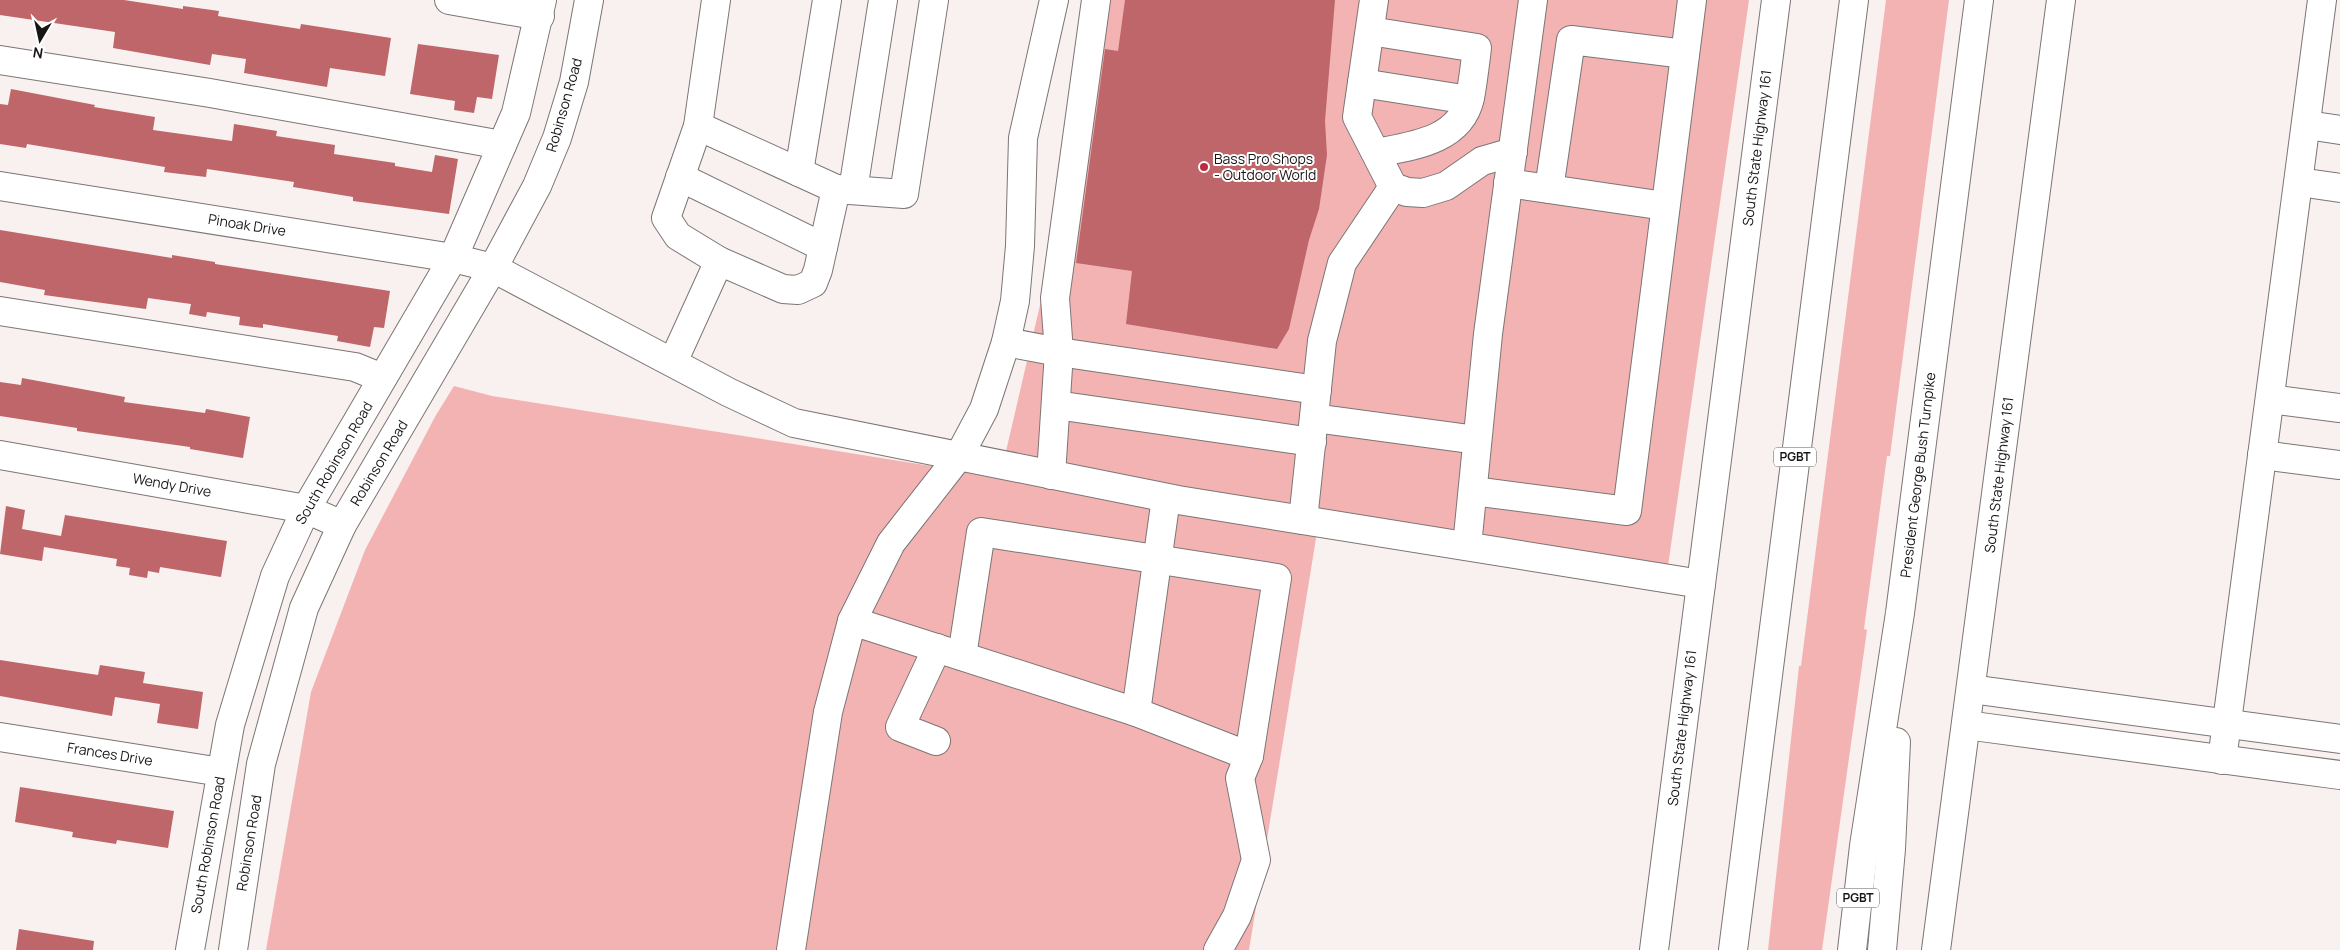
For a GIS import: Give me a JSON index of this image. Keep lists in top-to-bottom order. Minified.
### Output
{"streets":{"main road":["Robinson Road","South State Highway 161","Pinoak Drive","PGBT","South Robinson Road","President George Bush Turnpike","Wendy Drive","Frances Drive"]},"crossings":[["Robinson Road","Pinoak Drive"],["Robinson Road","Wendy Drive"],["South State Highway 161","Pinoak Drive"],["Pinoak Drive","South Robinson Road"],["South Robinson Road","Wendy Drive"],["South Robinson Road","Frances Drive"]],"places":["Bass Pro Shops - Outdoor World"],"north":"bottom"}
